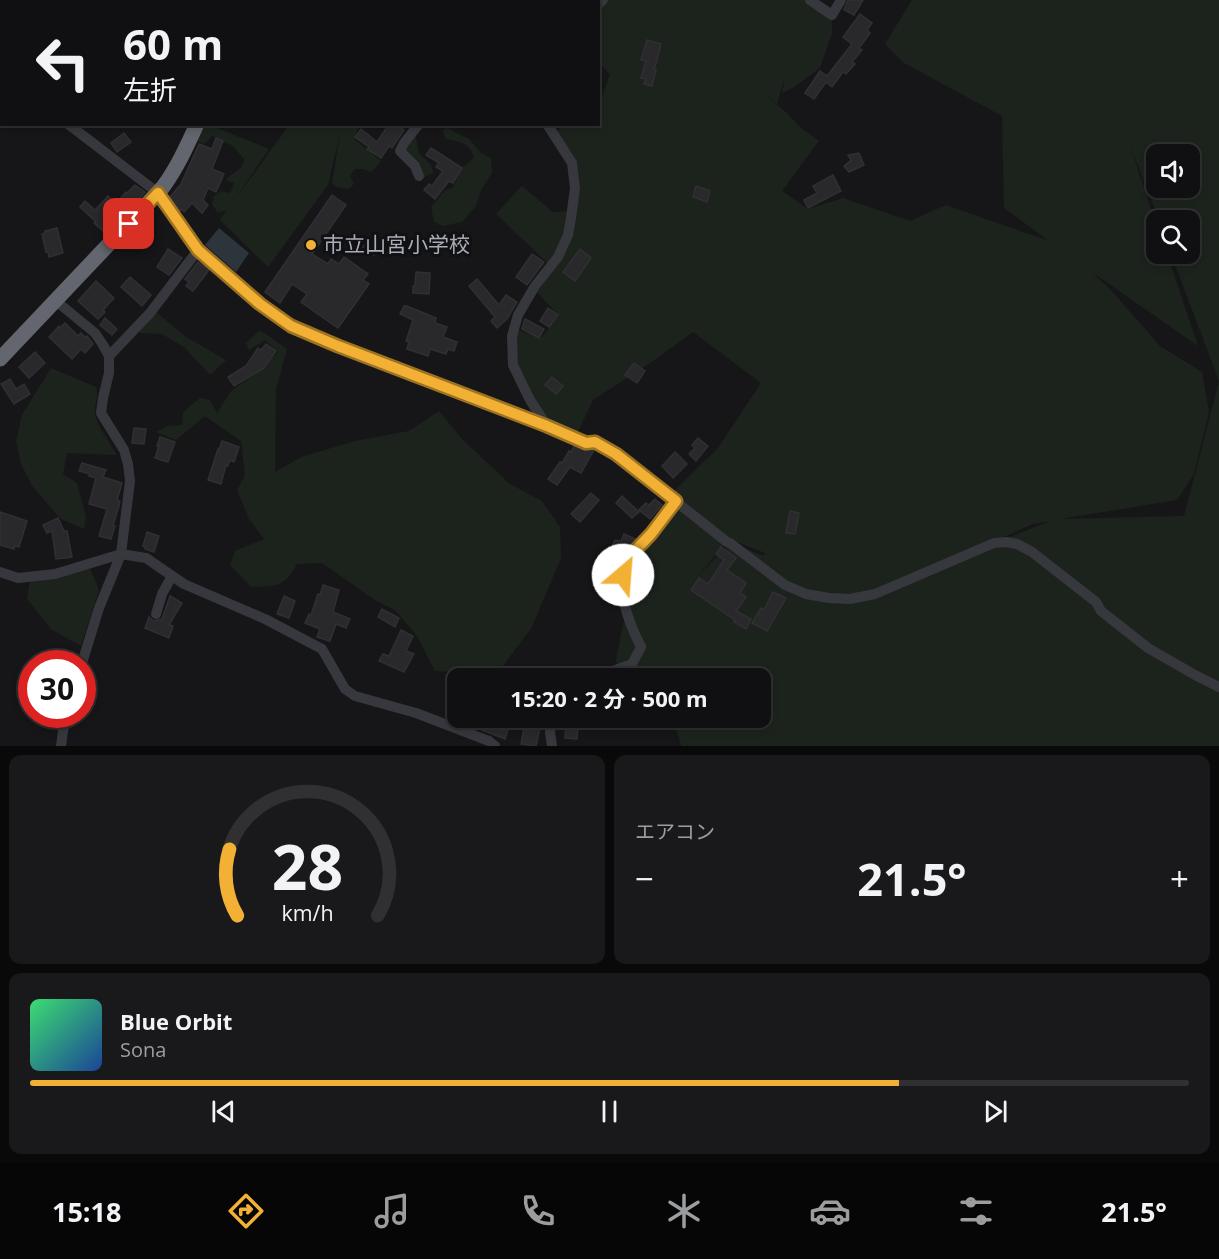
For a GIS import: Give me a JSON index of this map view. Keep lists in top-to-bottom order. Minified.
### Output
{"places":["市立山宮小学校"],"page":{"turn":["60 m","左折"],"limit":"30","trip":"15:20 · 2 分 · 500 m","tile":"エアコン","heat":["−","21.5°","+"],"song":["Blue Orbit","Sona"],"tabs":["15:18","21.5°"],"gauge":["28","km/h"]}}
